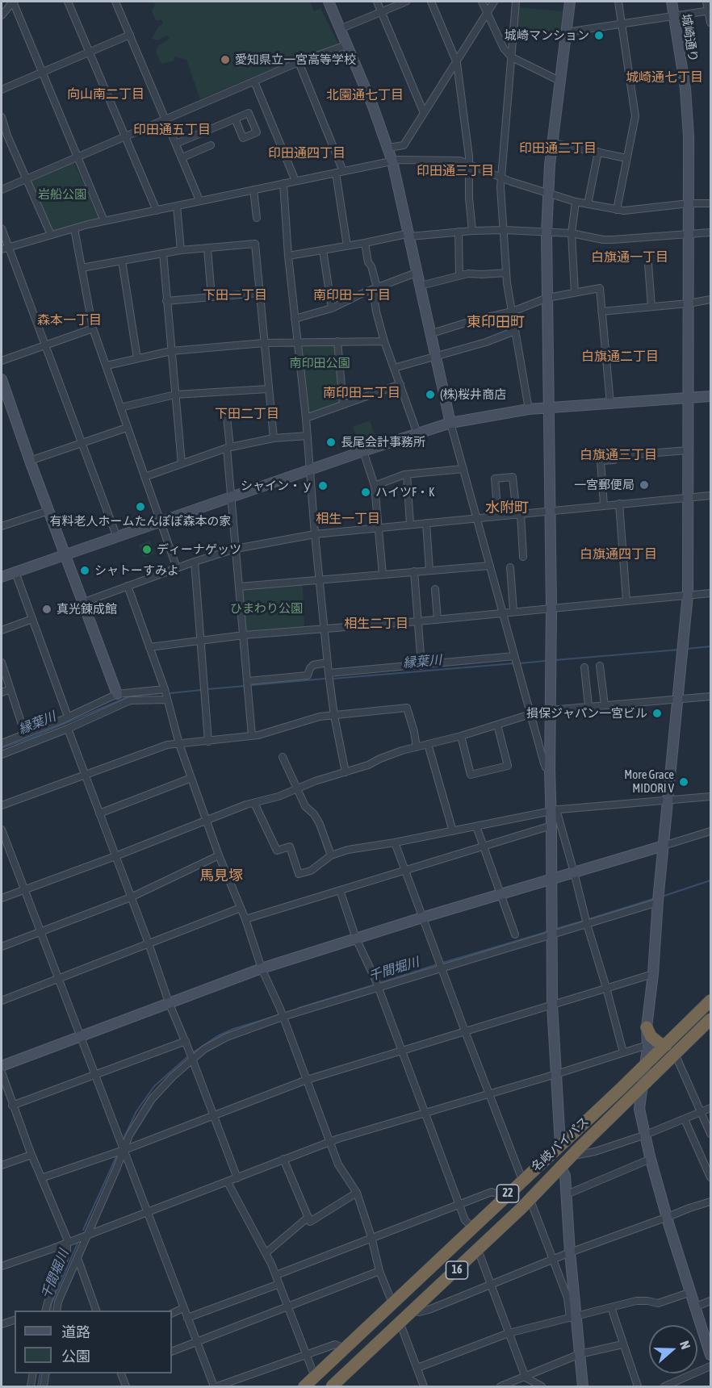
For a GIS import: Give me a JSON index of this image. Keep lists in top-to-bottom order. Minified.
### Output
{"streets":{"highway":["名岐バイパス","22","16"],"street":["城崎通り"]},"crossings":[["城崎通り","名岐バイパス"],["名岐バイパス","16"]],"districts":["城崎通七丁目","向山南二丁目","北園通七丁目","印田通五丁目","印田通二丁目","印田通四丁目","印田通三丁目","白旗通一丁目","下田一丁目","南印田一丁目","森本一丁目","東印田町","白旗通二丁目","南印田二丁目","下田二丁目","白旗通三丁目","水附町","相生一丁目","白旗通四丁目","相生二丁目","馬見塚"],"water":["縁葉川","千間堀川"],"parks":["岩船公園","南印田公園","ひまわり公園"],"places":["城崎マンション","愛知県立一宮高等学校","(株)桜井商店","長尾会計事務所","一宮郵便局","シャイン・ｙ","ハイツF・K","有料老人ホームたんぽぽ森本の家","ディーナゲッツ","シャトーすみよ","真光錬成館","損保ジャパン一宮ビル","More Grace MIDORI V"],"legend":["道路","公園"],"north":"right"}
